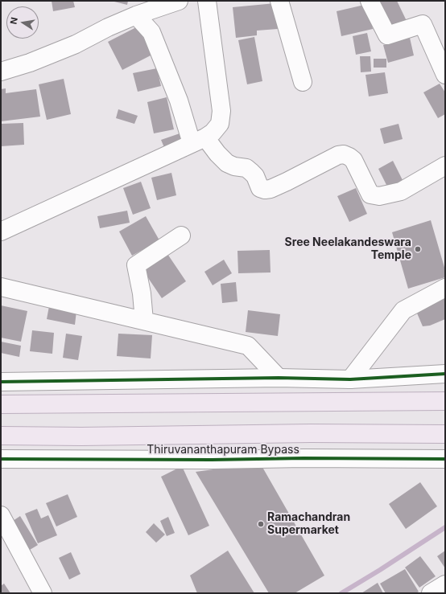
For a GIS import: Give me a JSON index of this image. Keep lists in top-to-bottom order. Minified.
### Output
{"streets":{"highway":["Thiruvananthapuram Bypass"]},"places":["Sree Neelakandeswara Temple","Ramachandran Supermarket"],"north":"left"}
